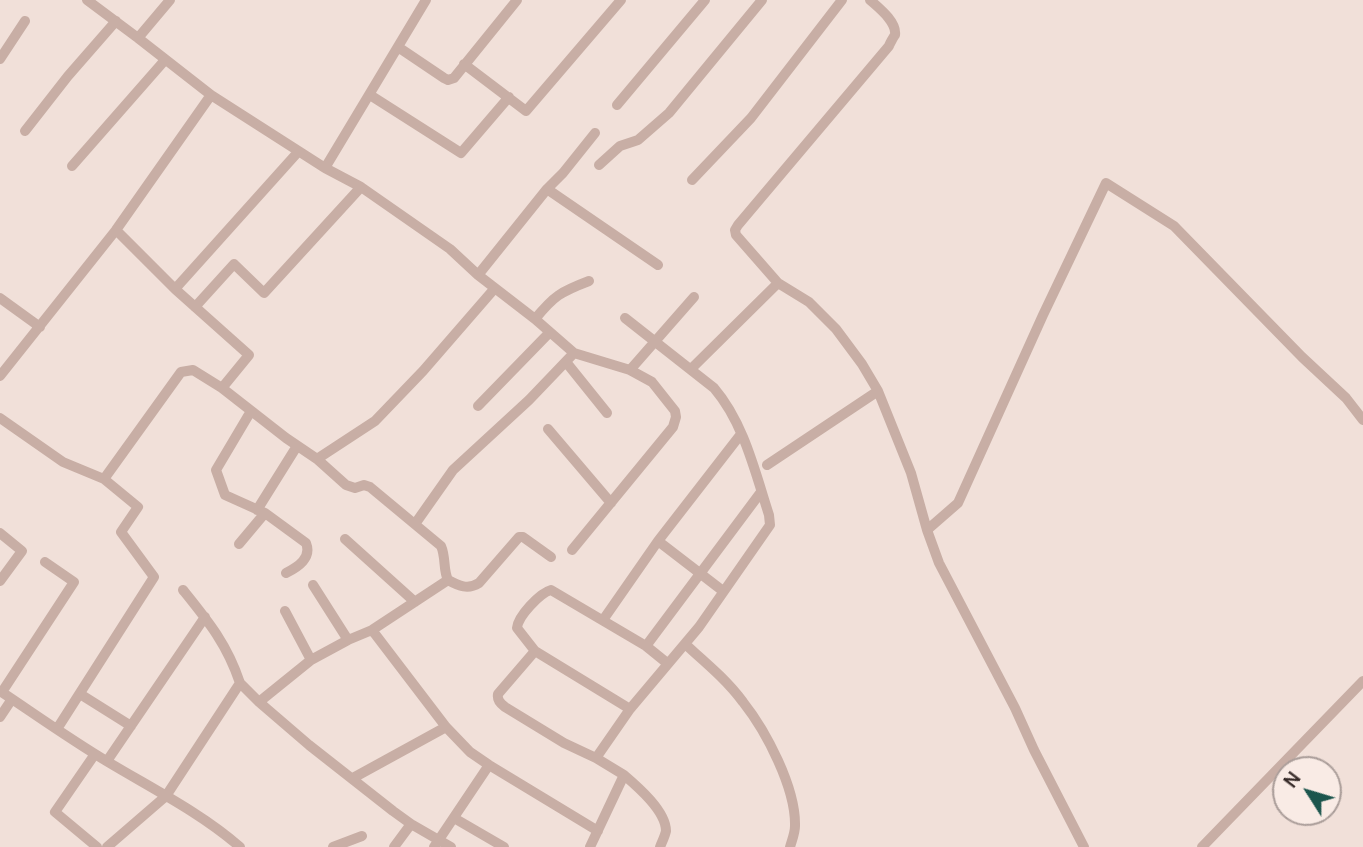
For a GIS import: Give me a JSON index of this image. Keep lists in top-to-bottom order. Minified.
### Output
{"north":"top left"}
